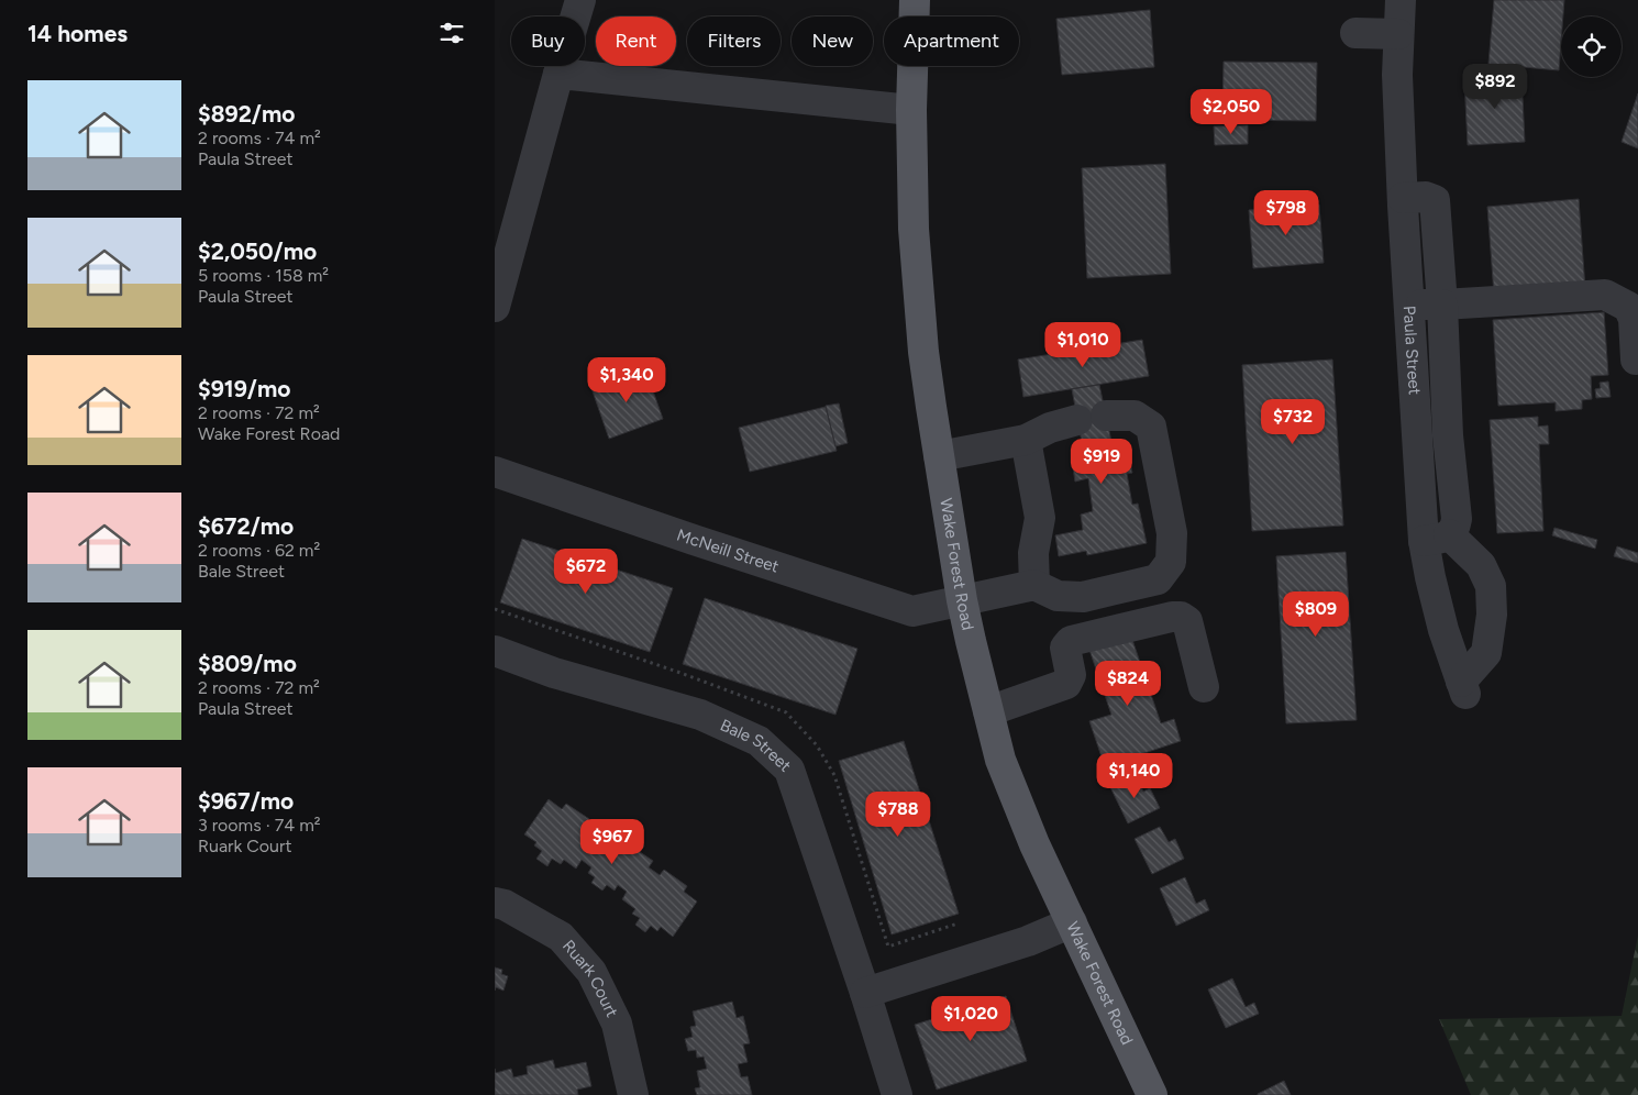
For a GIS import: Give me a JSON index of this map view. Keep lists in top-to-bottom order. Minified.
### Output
{"streets":{"main road":["Wake Forest Road"],"street":["Paula Street","McNeill Street","Bale Street","Ruark Court"]},"crossings":[["McNeill Street","Wake Forest Road"]],"page":{"heading":"14 homes","chip":["Buy","Rent","Filters","New","Apartment"],"price":["$892","$2,050","$798","$1,010","$1,340","$732","$919","$672","$809","$824","$1,140","$788","$967","$1,020"],"list":[{"name":"$892/mo","note":"2 rooms · 74 m² · Paula Street"},{"name":"$2,050/mo","note":"5 rooms · 158 m² · Paula Street"},{"name":"$919/mo","note":"2 rooms · 72 m² · Wake Forest Road"},{"name":"$672/mo","note":"2 rooms · 62 m² · Bale Street"},{"name":"$809/mo","note":"2 rooms · 72 m² · Paula Street"},{"name":"$967/mo","note":"3 rooms · 74 m² · Ruark Court"}]}}
